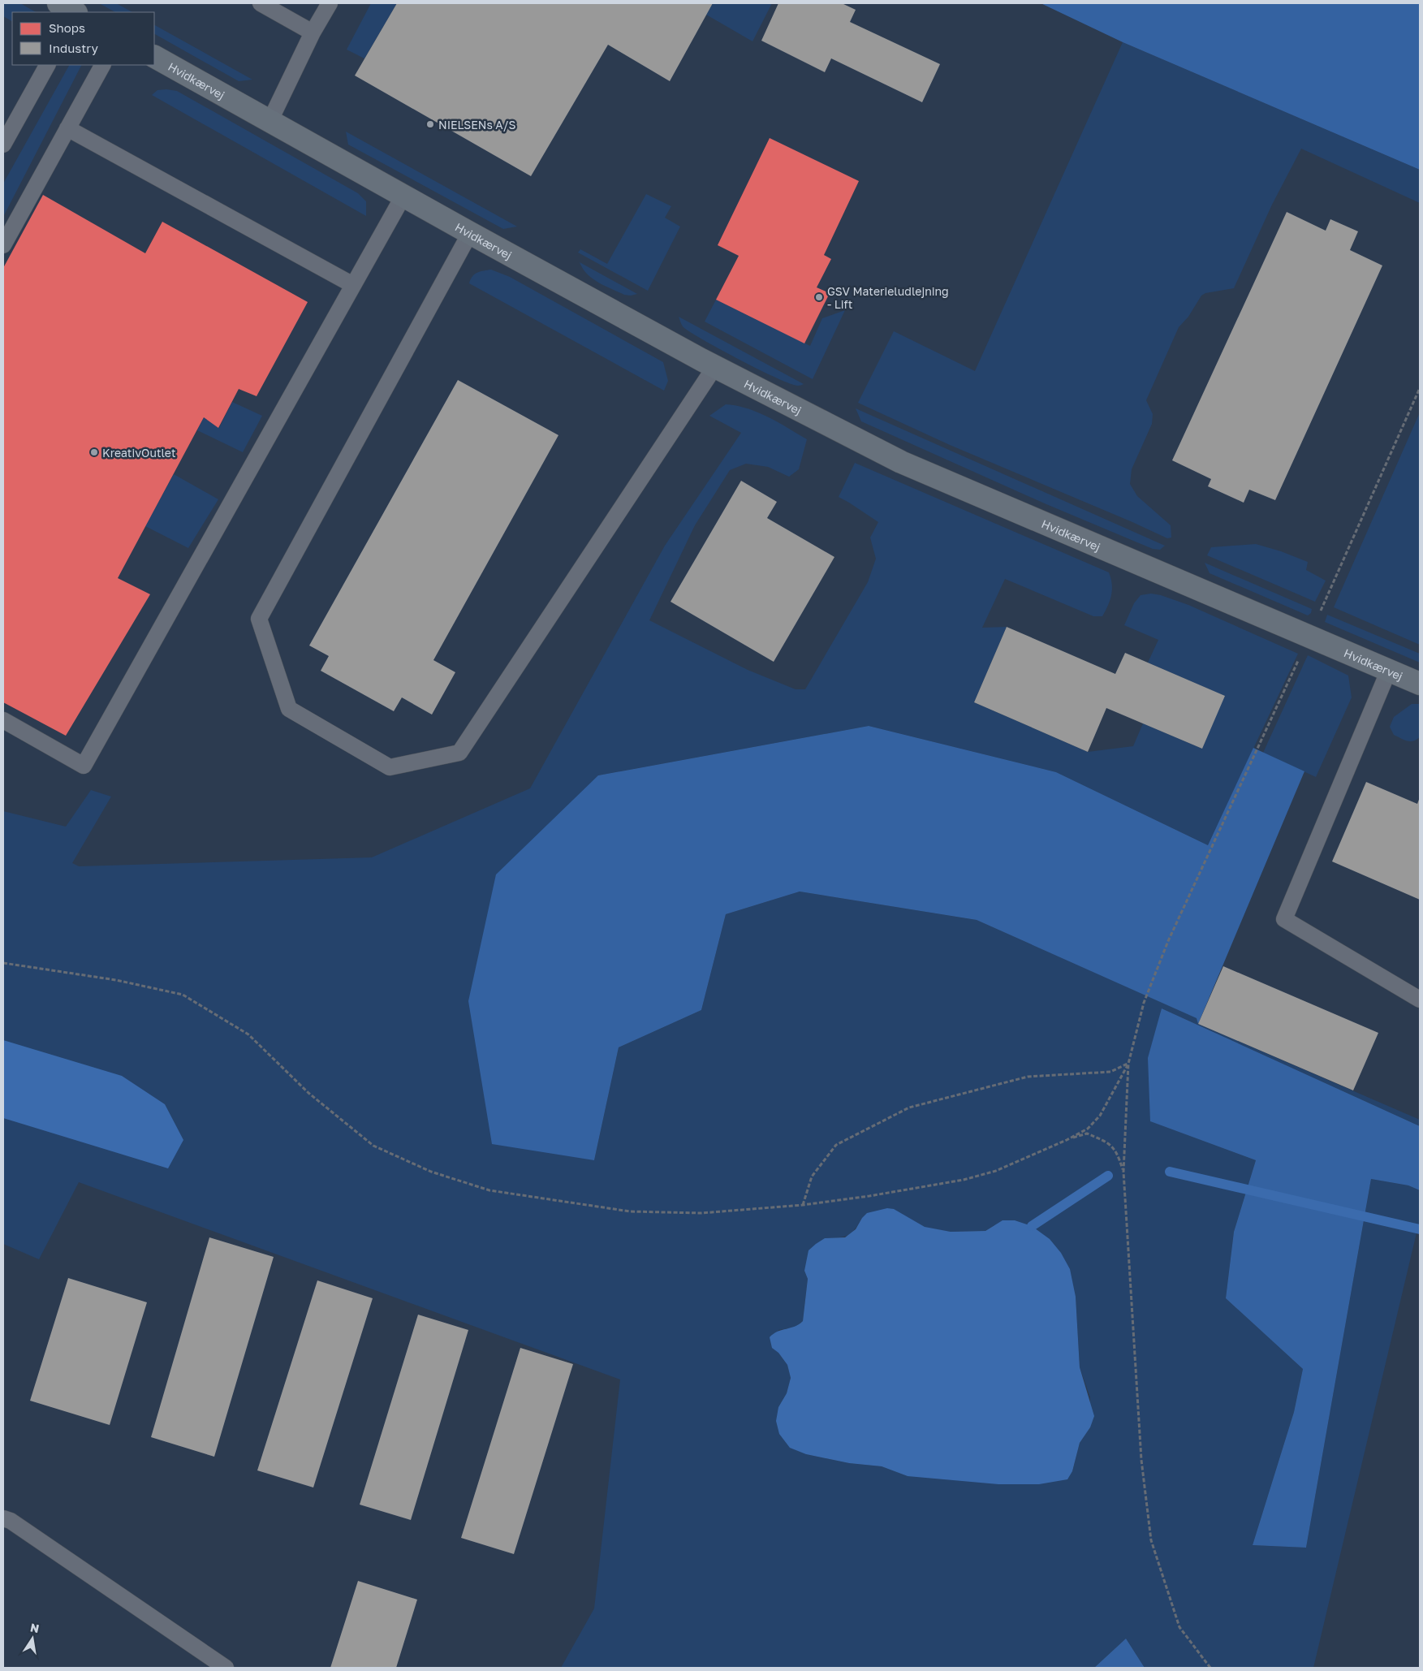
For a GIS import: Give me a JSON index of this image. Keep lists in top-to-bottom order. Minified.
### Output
{"streets":{"street":["Hvidkærvej"]},"places":["NIELSENs A/S","GSV Materieludlejning - Lift","KreativOutlet"],"legend":["Shops","Industry"],"north":"top"}
